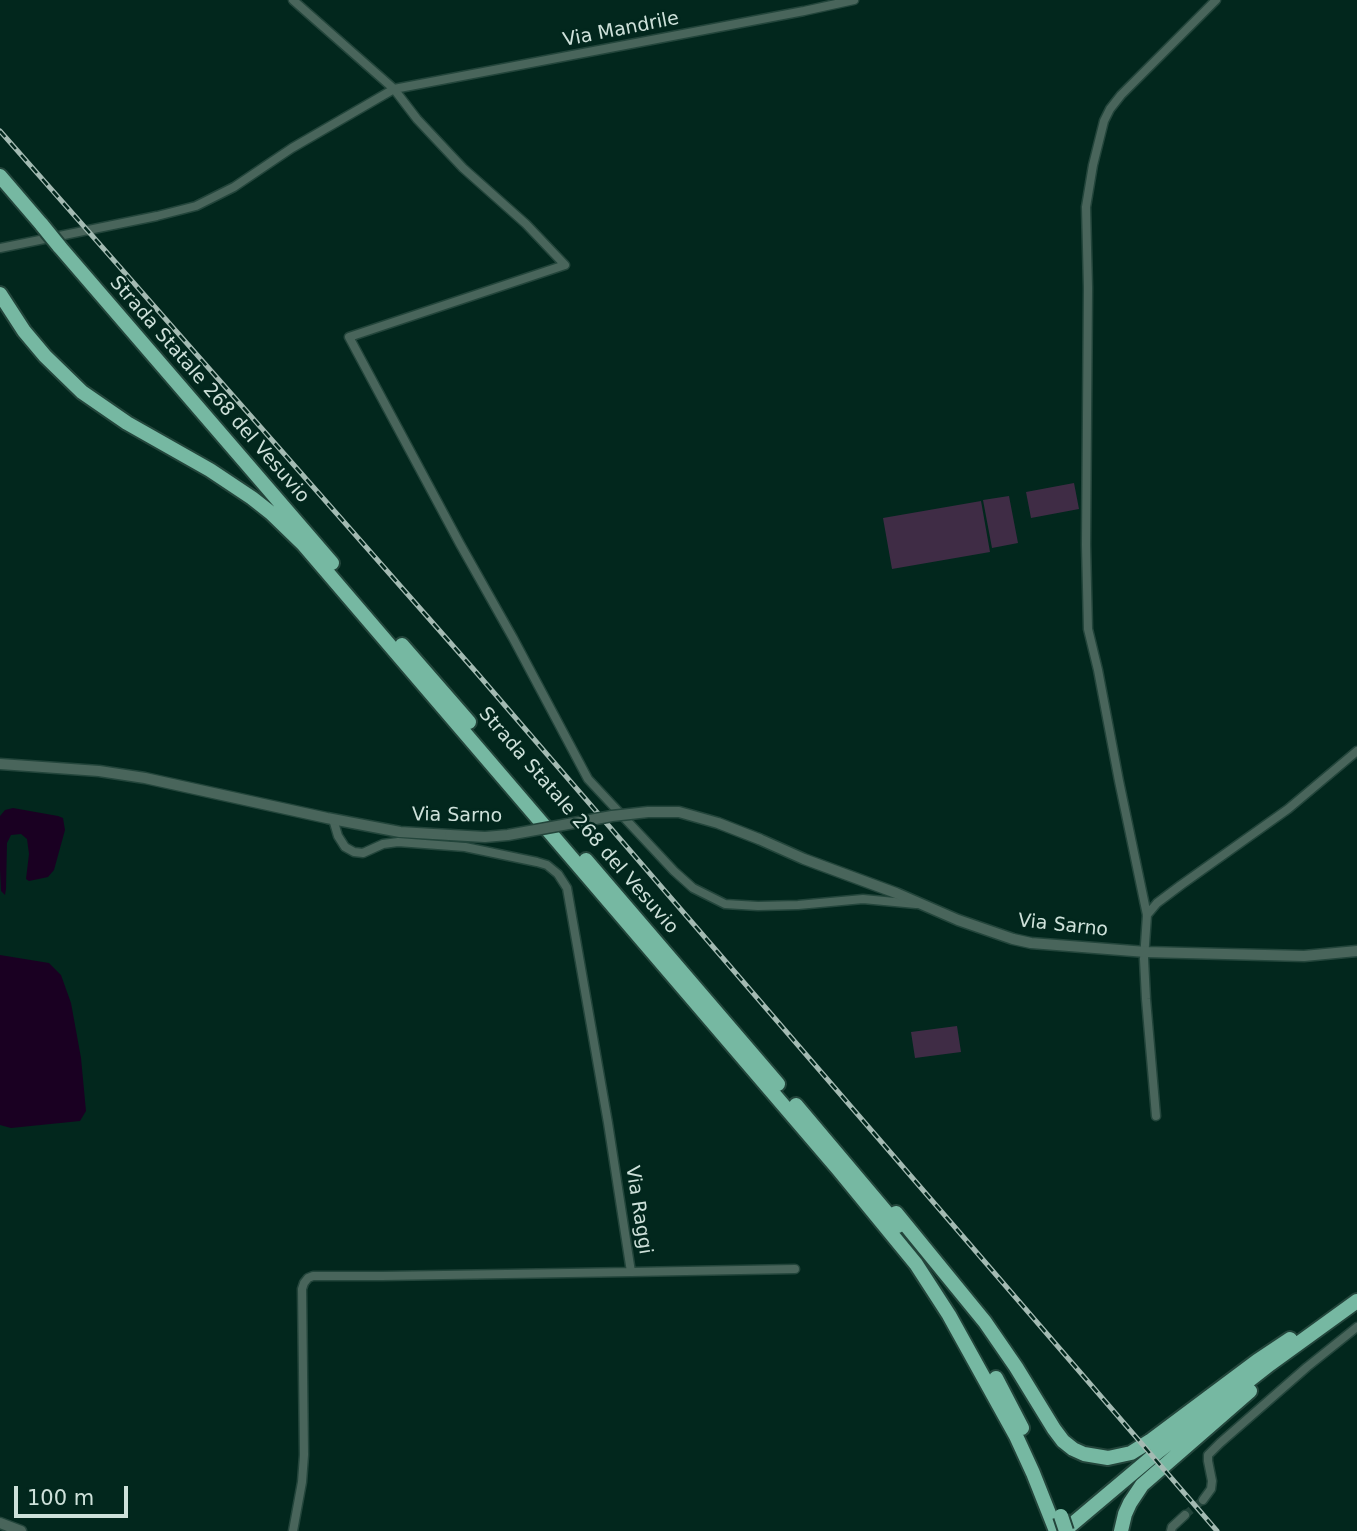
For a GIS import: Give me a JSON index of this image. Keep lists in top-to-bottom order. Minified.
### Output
{"streets":{"highway":["Strada Statale 268 del Vesuvio"],"street":["Via Mandrile","Via Sarno","Via Raggi"]},"crossings":[["Via Sarno","Via Raggi"]],"scale_bar":"100 m"}
